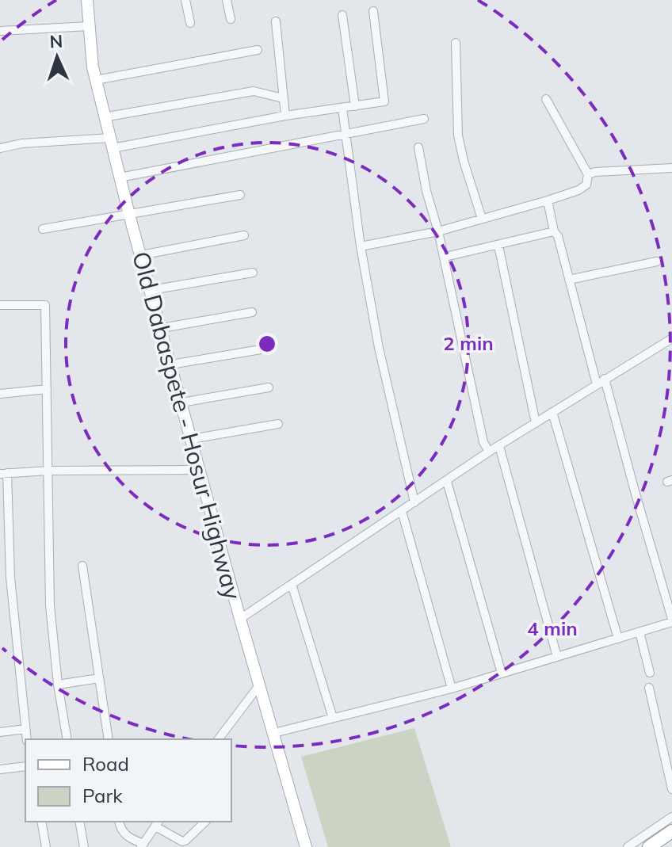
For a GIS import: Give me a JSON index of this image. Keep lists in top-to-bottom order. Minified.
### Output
{"streets":{"main road":["Old Dabaspete - Hosur Highway"]},"legend":["Road","Park"],"north":"top","rings":["2 min","4 min"]}
